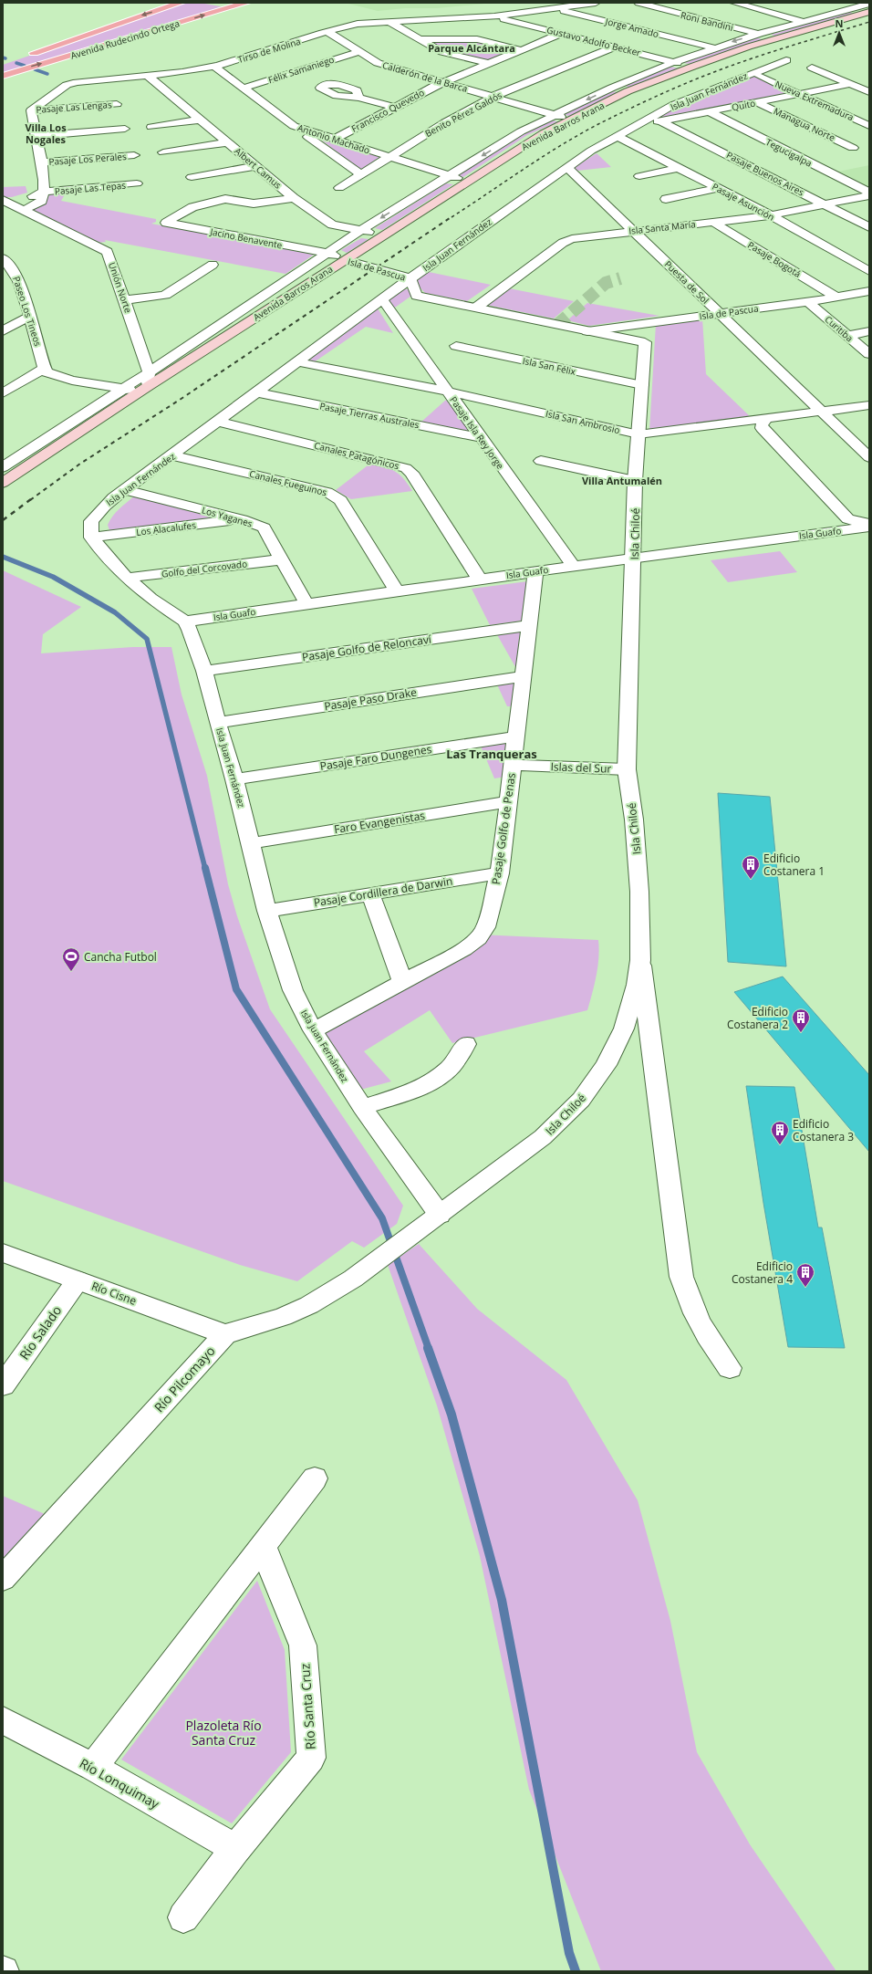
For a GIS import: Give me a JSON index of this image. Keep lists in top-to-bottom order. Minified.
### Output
{"streets":{"main road":["Avenida Rudecindo Ortega","Avenida Barros Arana"],"street":["Roni Bandini","Jorge Amado","Gustavo Adolfo Becker","Tirso de Molina","Félix Samaniego","Calderón de la Barca","Isla Juan Fernández","Nueva Extremadura","Quito","Pasaje Las Lengas","Francisco Quevedo","Benito Pérez Galdós","Managua Norte","Antonio Machado","Tegucigalpa","Pasaje Los Perales","Albert Camus","Pasaje Buenos Aires","Pasaje Las Tepas","Pasaje Asunción","Isla Santa María","Jacino Benavente","Pasaje Bogotá","Isla de Pascua","Puesta de Sol","Unión Norte","Paseo Los Tineos","Curitiba","Isla San Félix","Pasaje Tierras Australes","Isla San Ambrosio","Pasaje Isla Rey Jorge","Canales Patagónicos","Canales Fueguinos","Los Yaganes","Los Alacalufes","Isla Guafo","Isla Chiloé","Golfo del Corcovado","Pasaje Golfo de Reloncaví","Pasaje Paso Drake","Pasaje Faro Dungenes","Islas del Sur","Faro Evangenistas","Pasaje Golfo de Penas","Pasaje Cordillera de Darwin","Río Cisne","Río Salado","Río Pilcomayo","Río Santa Cruz","Río Lonquimay"]},"crossings":[["Roni Bandini","Avenida Barros Arana"],["Jorge Amado","Tirso de Molina"],["Jorge Amado","Avenida Barros Arana"],["Gustavo Adolfo Becker","Tirso de Molina"],["Gustavo Adolfo Becker","Francisco Quevedo"],["Gustavo Adolfo Becker","Benito Pérez Galdós"],["Gustavo Adolfo Becker","Avenida Barros Arana"],["Tirso de Molina","Calderón de la Barca"],["Tirso de Molina","Pasaje Las Lengas"],["Tirso de Molina","Antonio Machado"],["Tirso de Molina","Albert Camus"],["Félix Samaniego","Calderón de la Barca"],["Félix Samaniego","Antonio Machado"],["Calderón de la Barca","Francisco Quevedo"],["Calderón de la Barca","Benito Pérez Galdós"],["Calderón de la Barca","Avenida Barros Arana"],["Isla Juan Fernández","Quito"],["Isla Juan Fernández","Pasaje Asunción"],["Isla Juan Fernández","Isla de Pascua"],["Isla Juan Fernández","Puesta de Sol"],["Isla Juan Fernández","Pasaje Tierras Australes"],["Isla Juan Fernández","Isla San Ambrosio"],["Isla Juan Fernández","Pasaje Isla Rey Jorge"],["Isla Juan Fernández","Canales Patagónicos"],["Isla Juan Fernández","Canales Fueguinos"],["Isla Juan Fernández","Los Yaganes"],["Isla Juan Fernández","Los Alacalufes"],["Isla Juan Fernández","Isla Guafo"],["Isla Juan Fernández","Isla Chiloé"],["Isla Juan Fernández","Pasaje Golfo de Reloncaví"],["Isla Juan Fernández","Pasaje Paso Drake"],["Isla Juan Fernández","Pasaje Faro Dungenes"],["Isla Juan Fernández","Faro Evangenistas"],["Isla Juan Fernández","Pasaje Golfo de Penas"],["Isla Juan Fernández","Pasaje Cordillera de Darwin"],["Nueva Extremadura","Quito"],["Quito","Managua Norte"],["Quito","Tegucigalpa"],["Quito","Pasaje Buenos Aires"],["Francisco Quevedo","Antonio Machado"],["Benito Pérez Galdós","Antonio Machado"],["Avenida Barros Arana","Antonio Machado"],["Avenida Barros Arana","Albert Camus"],["Avenida Barros Arana","Jacino Benavente"],["Avenida Barros Arana","Isla de Pascua"],["Avenida Barros Arana","Unión Norte"],["Albert Camus","Jacino Benavente"],["Pasaje Buenos Aires","Isla Santa María"],["Pasaje Asunción","Isla Santa María"],["Isla Santa María","Pasaje Bogotá"],["Isla Santa María","Isla de Pascua"],["Isla Santa María","Puesta de Sol"],["Jacino Benavente","Isla de Pascua"],["Pasaje Bogotá","Isla de Pascua"],["Isla de Pascua","Puesta de Sol"],["Isla de Pascua","Curitiba"],["Isla de Pascua","Isla Chiloé"],["Puesta de Sol","Isla San Ambrosio"],["Isla San Félix","Isla Chiloé"],["Pasaje Tierras Australes","Pasaje Isla Rey Jorge"],["Isla San Ambrosio","Pasaje Isla Rey Jorge"],["Isla San Ambrosio","Isla Chiloé"],["Pasaje Isla Rey Jorge","Isla Guafo"],["Canales Patagónicos","Isla Guafo"],["Canales Fueguinos","Isla Guafo"],["Los Yaganes","Los Alacalufes"],["Los Yaganes","Isla Guafo"],["Los Yaganes","Golfo del Corcovado"],["Isla Guafo","Isla Chiloé"],["Isla Guafo","Pasaje Golfo de Penas"],["Isla Chiloé","Islas del Sur"],["Isla Chiloé","Río Cisne"],["Isla Chiloé","Río Pilcomayo"],["Pasaje Golfo de Reloncaví","Pasaje Golfo de Penas"],["Pasaje Paso Drake","Pasaje Golfo de Penas"],["Pasaje Faro Dungenes","Pasaje Golfo de Penas"],["Islas del Sur","Pasaje Golfo de Penas"],["Faro Evangenistas","Pasaje Golfo de Penas"],["Pasaje Golfo de Penas","Pasaje Cordillera de Darwin"],["Río Cisne","Río Salado"],["Río Cisne","Río Pilcomayo"],["Río Santa Cruz","Río Lonquimay"]],"districts":["Parque Alcántara","Villa Los Nogales","Villa Antumalén","Las Tranqueras"],"parks":["Plazoleta Río Santa Cruz"],"places":{"building":["Edificio Costanera 1","Edificio Costanera 2","Edificio Costanera 3","Edificio Costanera 4"],"sports":["Cancha Futbol"]},"north":"top"}
